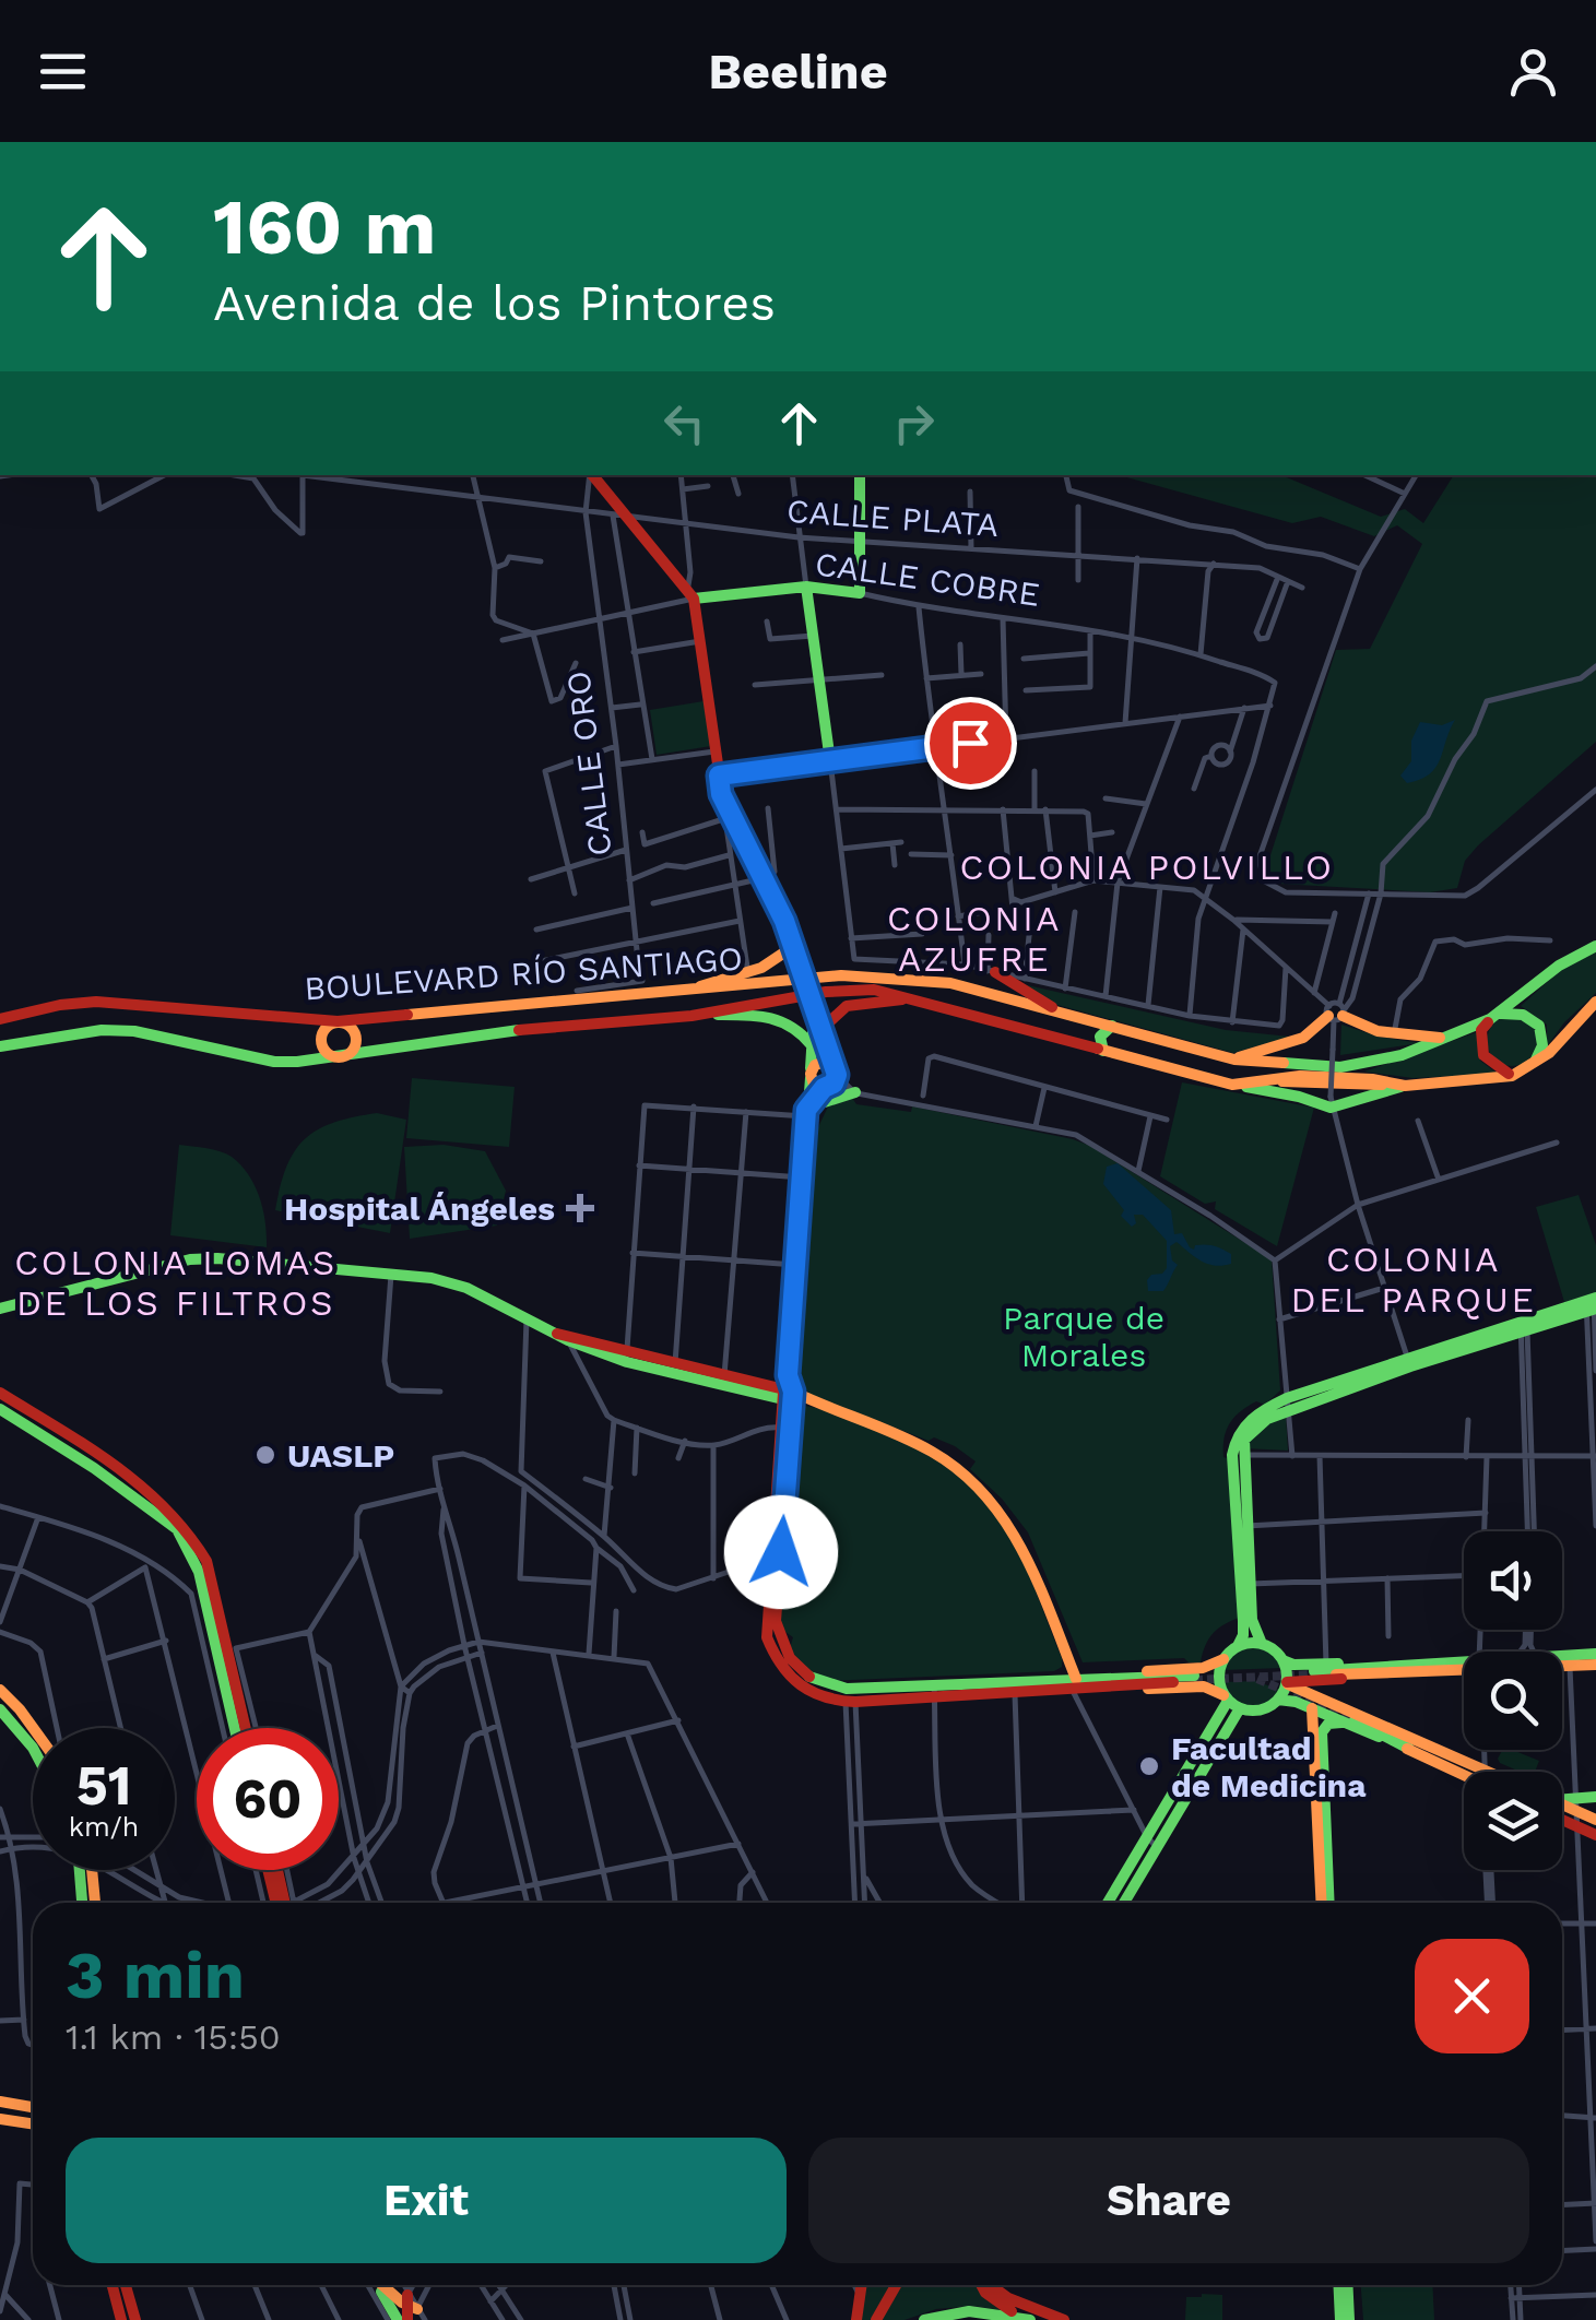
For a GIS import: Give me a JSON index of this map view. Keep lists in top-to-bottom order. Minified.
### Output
{"streets":{"main road":["CALLE COBRE","BOULEVARD RÍO SANTIAGO"],"street":["CALLE PLATA","CALLE ORO"]},"crossings":[["CALLE PLATA","CALLE ORO"],["CALLE COBRE","CALLE ORO"]],"districts":["COLONIA POLVILLO","COLONIA AZUFRE","COLONIA DEL PARQUE","COLONIA LOMAS DE LOS FILTROS"],"parks":["Parque de Morales"],"places":{"health":["Hospital Ángeles"],"other":["UASLP","Facultad de Medicina"]},"page":{"header":"Beeline","turn":["160 m","Avenida de los Pintores"],"speed":"51 km/h","limit":"60","heading":["3 min","1.1 km · 15:50"],"buttons":["Exit","Share"]}}
